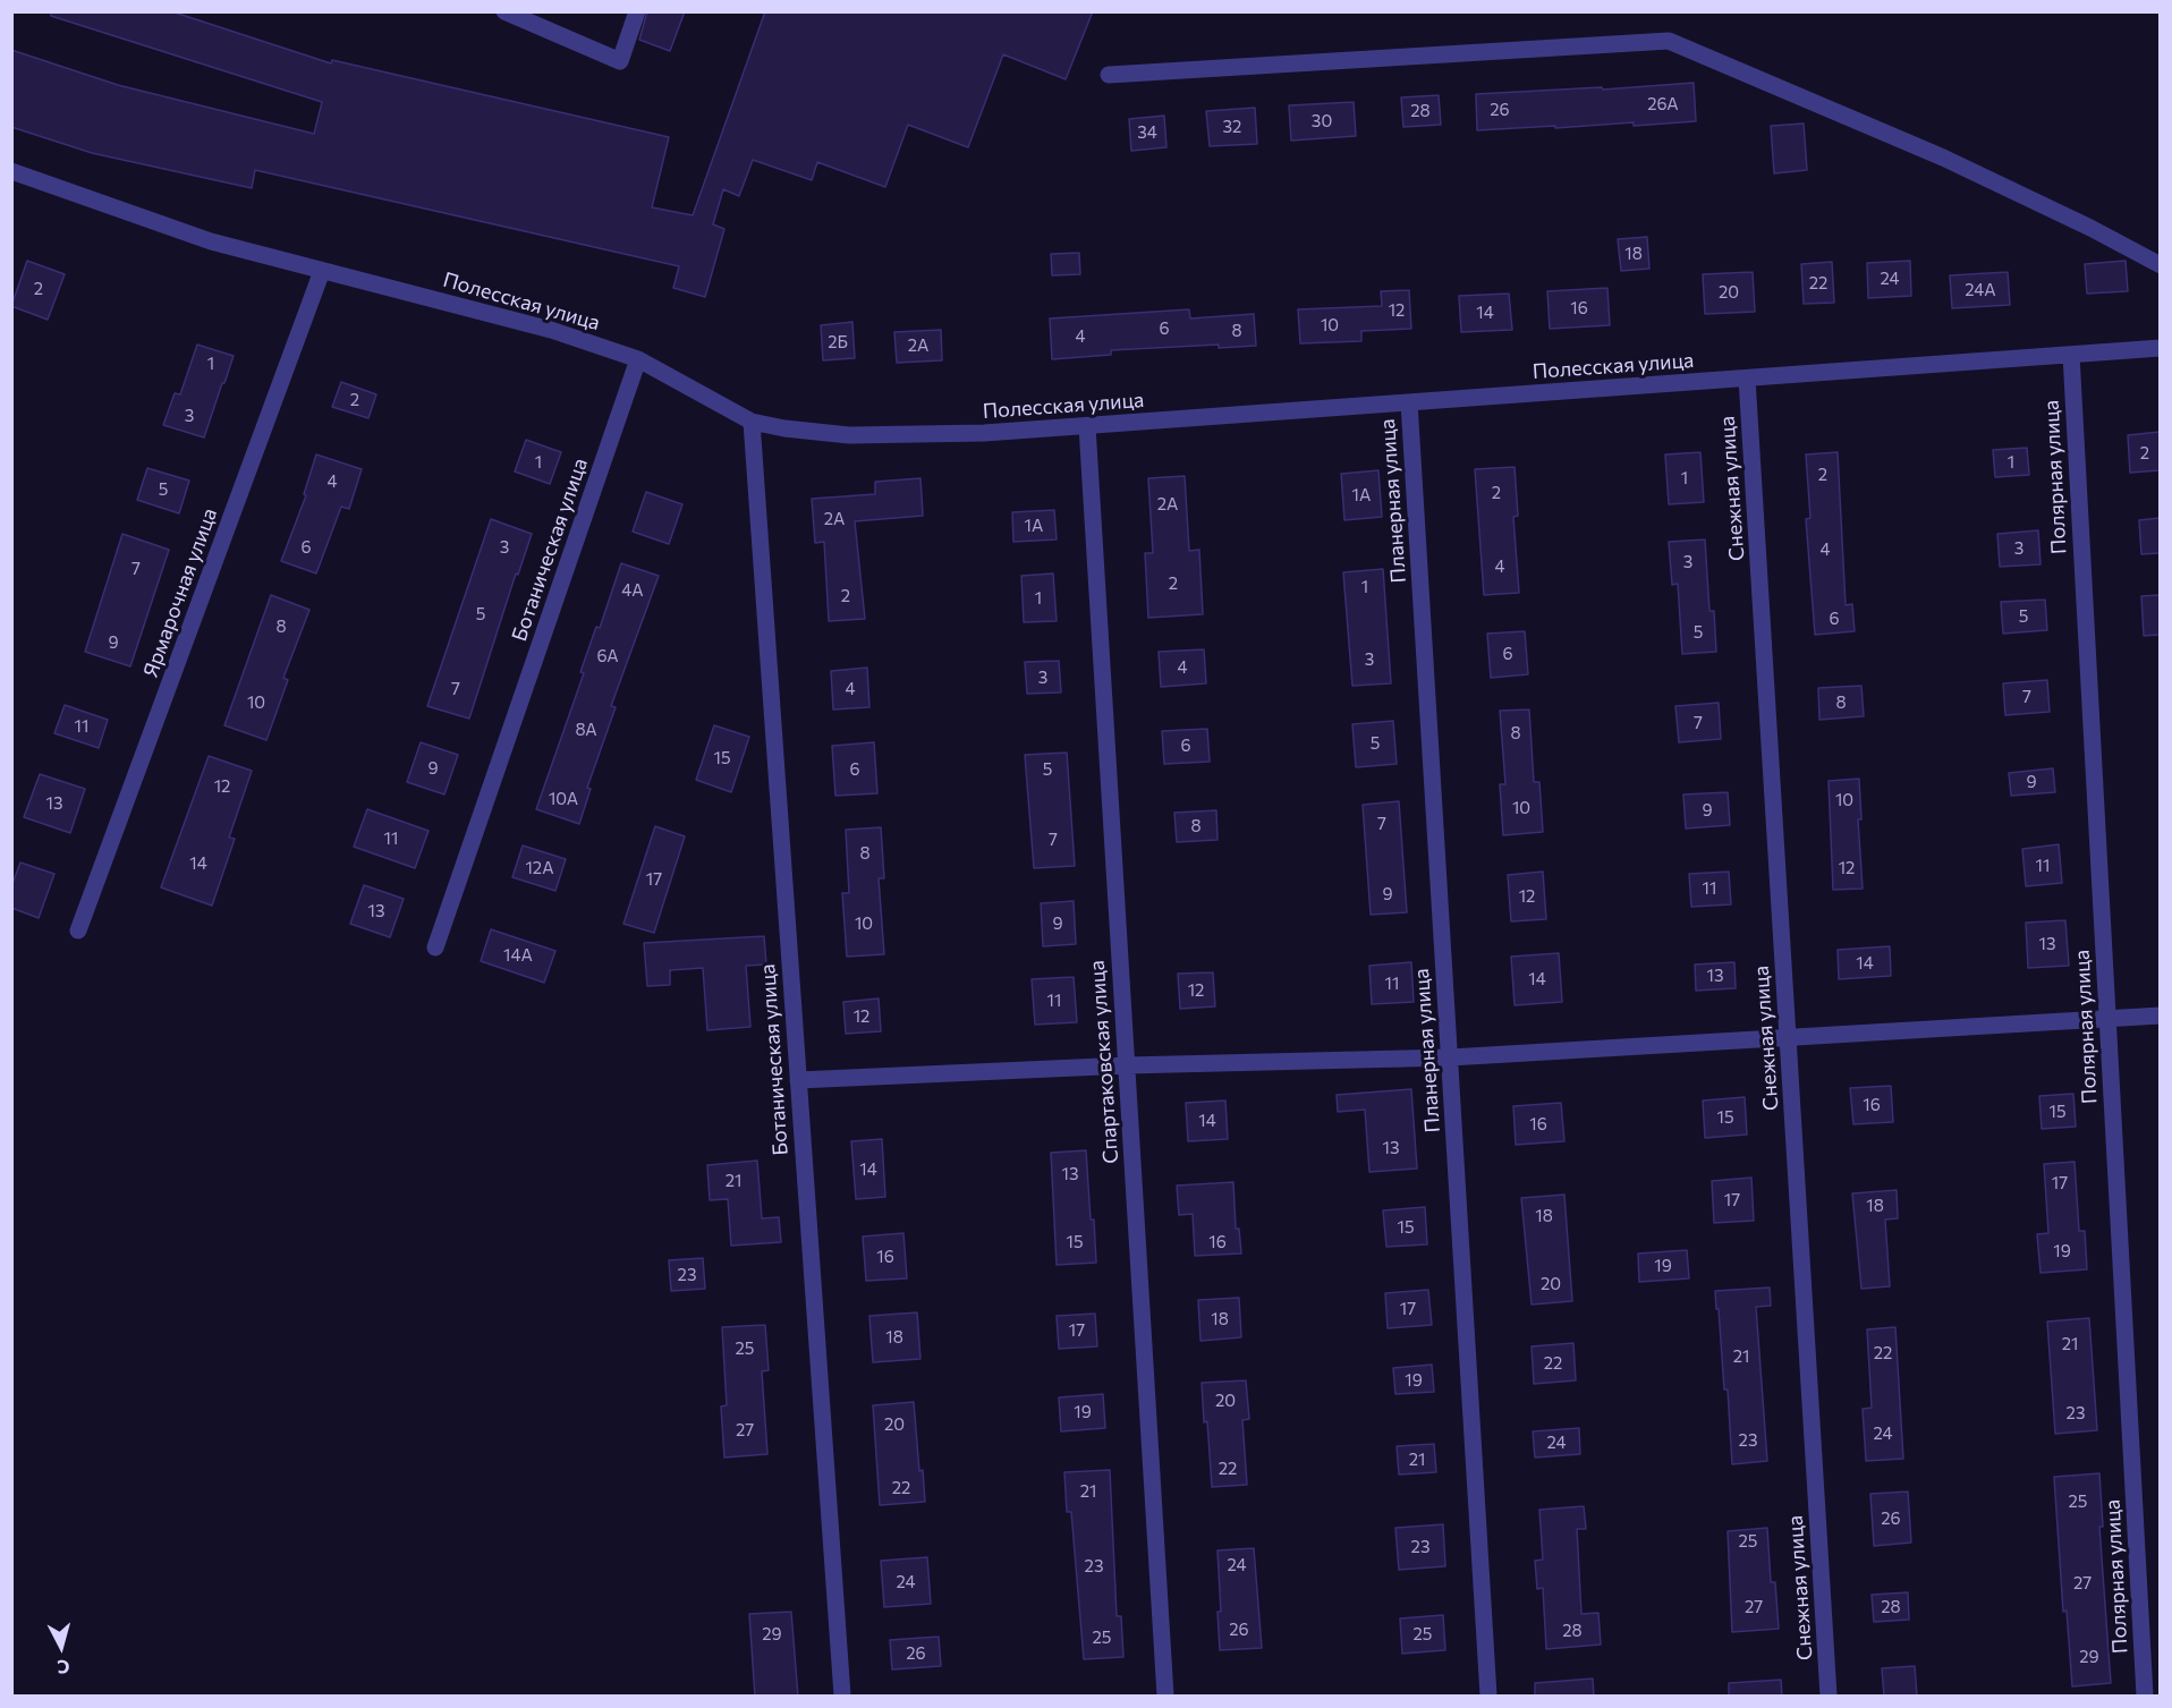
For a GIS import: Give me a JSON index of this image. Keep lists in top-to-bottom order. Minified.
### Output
{"streets":{"street":["Полесская улица","Полярная улица","Снежная улица","Планерная улица","Ботаническая улица","Ярмарочная улица","Спартаковская улица"]},"crossings":[["Полесская улица","Полярная улица"],["Полесская улица","Снежная улица"],["Полесская улица","Планерная улица"],["Полесская улица","Ботаническая улица"],["Полесская улица","Ярмарочная улица"],["Полесская улица","Спартаковская улица"]],"house_numbers":["26А","26","28","30","32","34","18","24","22","2","24А","20","16","12","14","10","6","8","4","2Б","2А","1","2","3","2","1","1","2","1","4","5","2","1А","2А","2А","1А","6","3","3","4","3","4","7","2","1","4А","2","1","5","5","6","8","5","9","6","6А","3","4","3","7","4","7","10","8","7","11","8А","8","5","6","15","9","6","5","9","12","10А","10","13","10","9","7","8","11","7","8","14","11","12А","12","17","11","9","12","13","10","9","13","14А","14","13","14","11","12","11","12","16","15","15","14","16","13","14","13","21","17","17","18","18","15","15","16","19","16","19","23","20","17","18","17","18","21","25","22","21","22","19","20","19","23","20","27","24","23","24","21","22","22","21","25","26","25","23","24","23","24","27","27","28","26","28","29","25","25","26","29"],"north":"bottom"}
